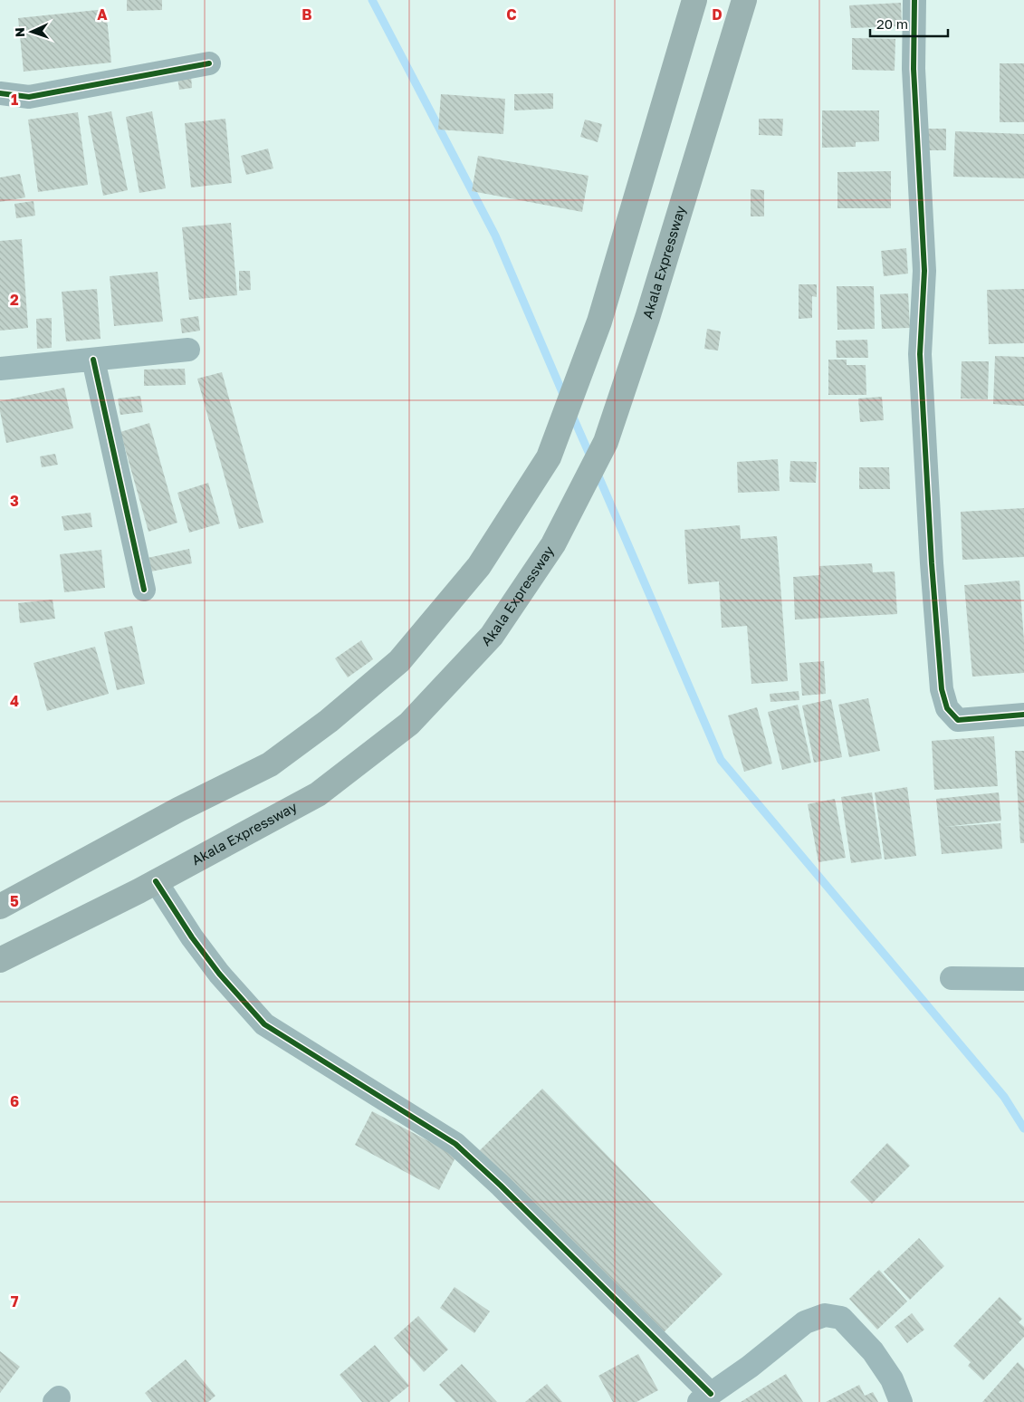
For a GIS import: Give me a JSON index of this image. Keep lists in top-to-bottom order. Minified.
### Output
{"streets":{"main road":["Akala Expressway"]},"scale_bar":"20 m","north":"left","grid":{"columns":["A","B","C","D"],"rows":["1","2","3","4","5","6","7"]}}
